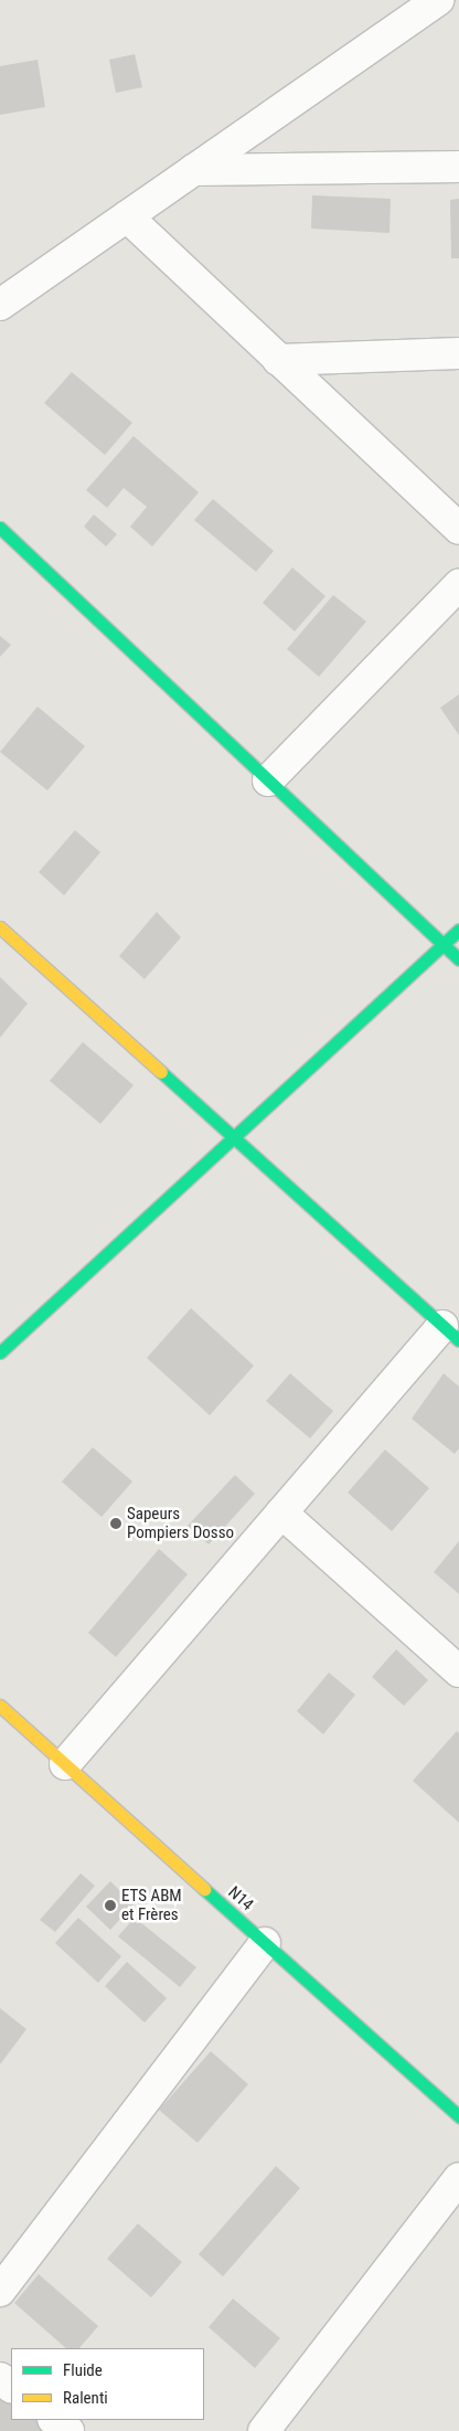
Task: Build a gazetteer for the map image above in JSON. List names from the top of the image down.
{
  "streets": {
    "street": ["N14"]
  },
  "places": ["Sapeurs Pompiers Dosso", "ETS ABM et Frères"],
  "legend": ["Fluide", "Ralenti"]
}
